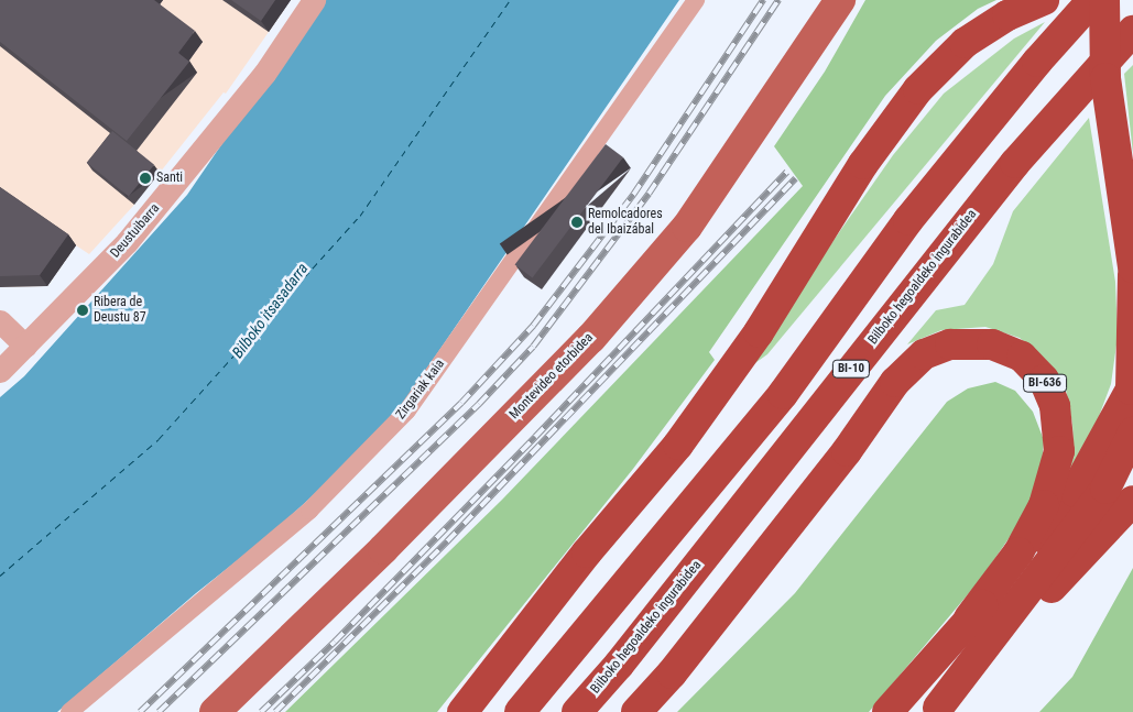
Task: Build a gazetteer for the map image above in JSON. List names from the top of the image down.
{
  "streets": {
    "highway": ["Bilboko hegoaldeko ingurabidea", "BI-10", "BI-636"],
    "main road": ["Montevideo etorbidea"],
    "street": ["Deustuibarra", "Zirgariak kaia"]
  },
  "water": ["Bilboko itsasadarra"],
  "places": ["Santi", "Remolcadores del Ibaizábal", "Ribera de Deustu 87"]
}
